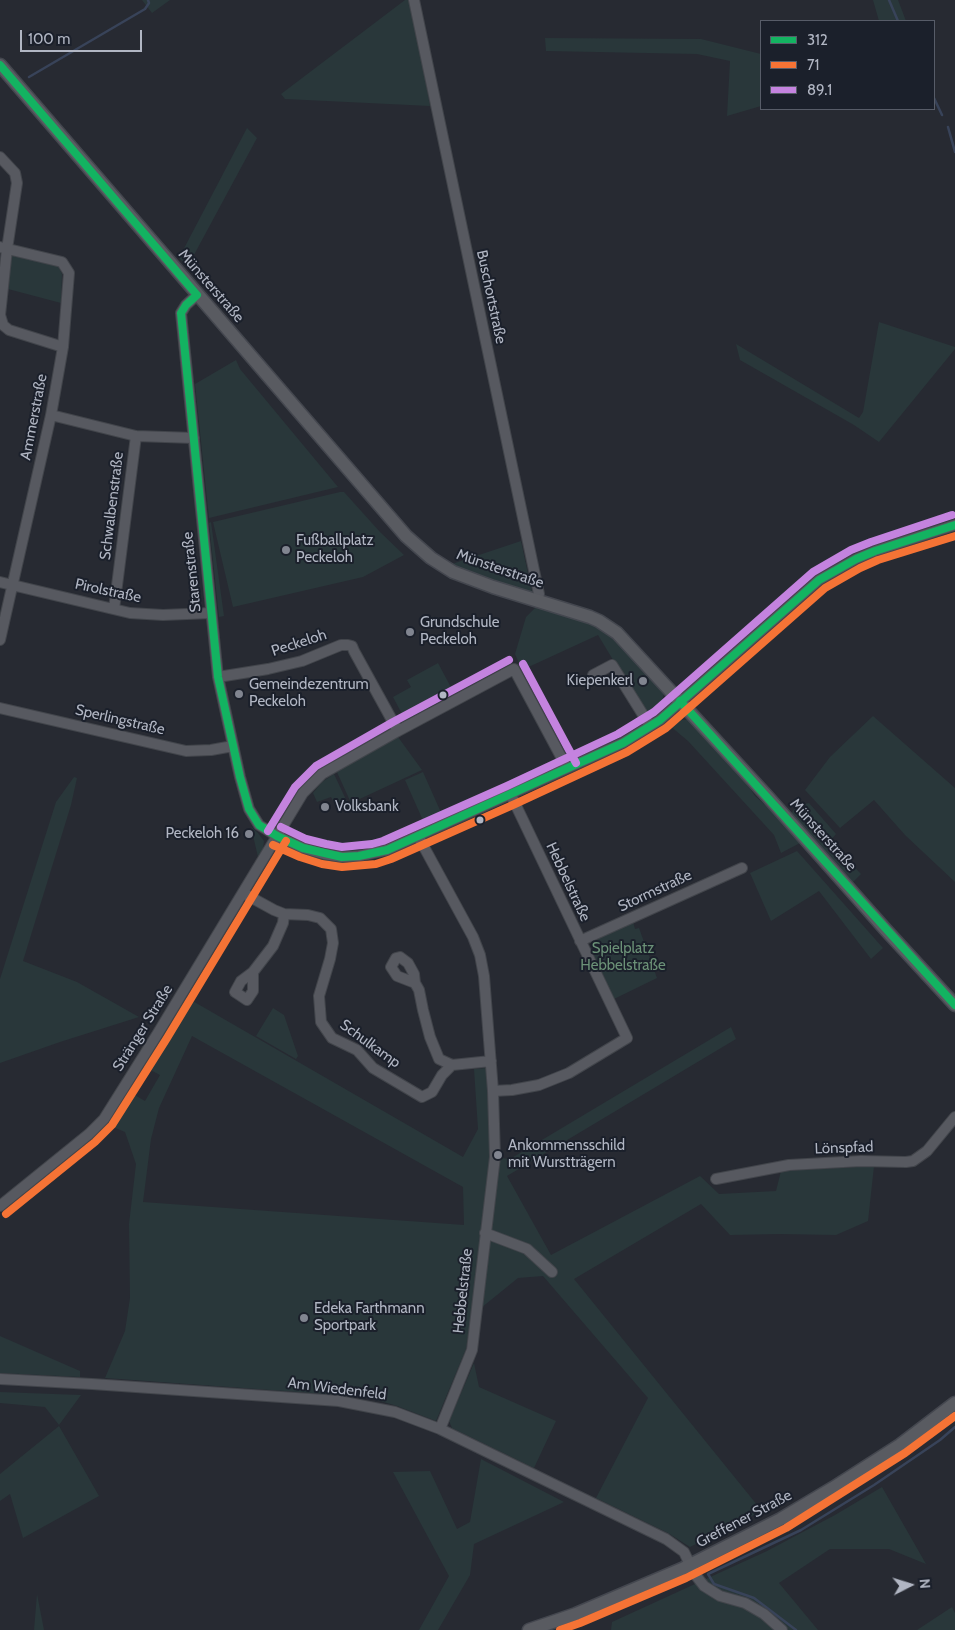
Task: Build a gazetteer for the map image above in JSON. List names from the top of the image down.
{
  "streets": {
    "main road": ["Münsterstraße", "Greffener Straße"],
    "street": [
      "Buschortstraße",
      "Ammerstraße",
      "Schwalbenstraße",
      "Starenstraße",
      "Pirolstraße",
      "Peckeloh",
      "Sperlingstraße",
      "Hebbelstraße",
      "Stormstraße",
      "Stränger Straße",
      "Schulkamp",
      "Lönspfad",
      "Am Wiedenfeld"
    ]
  },
  "crossings": [
    ["Münsterstraße", "Buschortstraße"],
    ["Münsterstraße", "Starenstraße"],
    ["Ammerstraße", "Schwalbenstraße"],
    ["Ammerstraße", "Pirolstraße"],
    ["Schwalbenstraße", "Starenstraße"],
    ["Schwalbenstraße", "Pirolstraße"],
    ["Starenstraße", "Pirolstraße"],
    ["Starenstraße", "Peckeloh"],
    ["Starenstraße", "Sperlingstraße"],
    ["Starenstraße", "Hebbelstraße"],
    ["Starenstraße", "Stränger Straße"],
    ["Hebbelstraße", "Stormstraße"],
    ["Hebbelstraße", "Am Wiedenfeld"],
    ["Stränger Straße", "Schulkamp"],
    ["Am Wiedenfeld", "Greffener Straße"]
  ],
  "parks": ["Spielplatz Hebbelstraße"],
  "places": [
    "Fußballplatz Peckeloh",
    "Grundschule Peckeloh",
    "Kiepenkerl",
    "Gemeindezentrum Peckeloh",
    "Volksbank",
    "Peckeloh 16",
    "Ankommensschild mit Wurstträgern",
    "Edeka Farthmann Sportpark"
  ],
  "lines": ["transit line 312", "transit line 89.1", "transit line 71"],
  "legend": ["312", "71", "89.1"],
  "scale_bar": "100 m",
  "north": "right"
}
